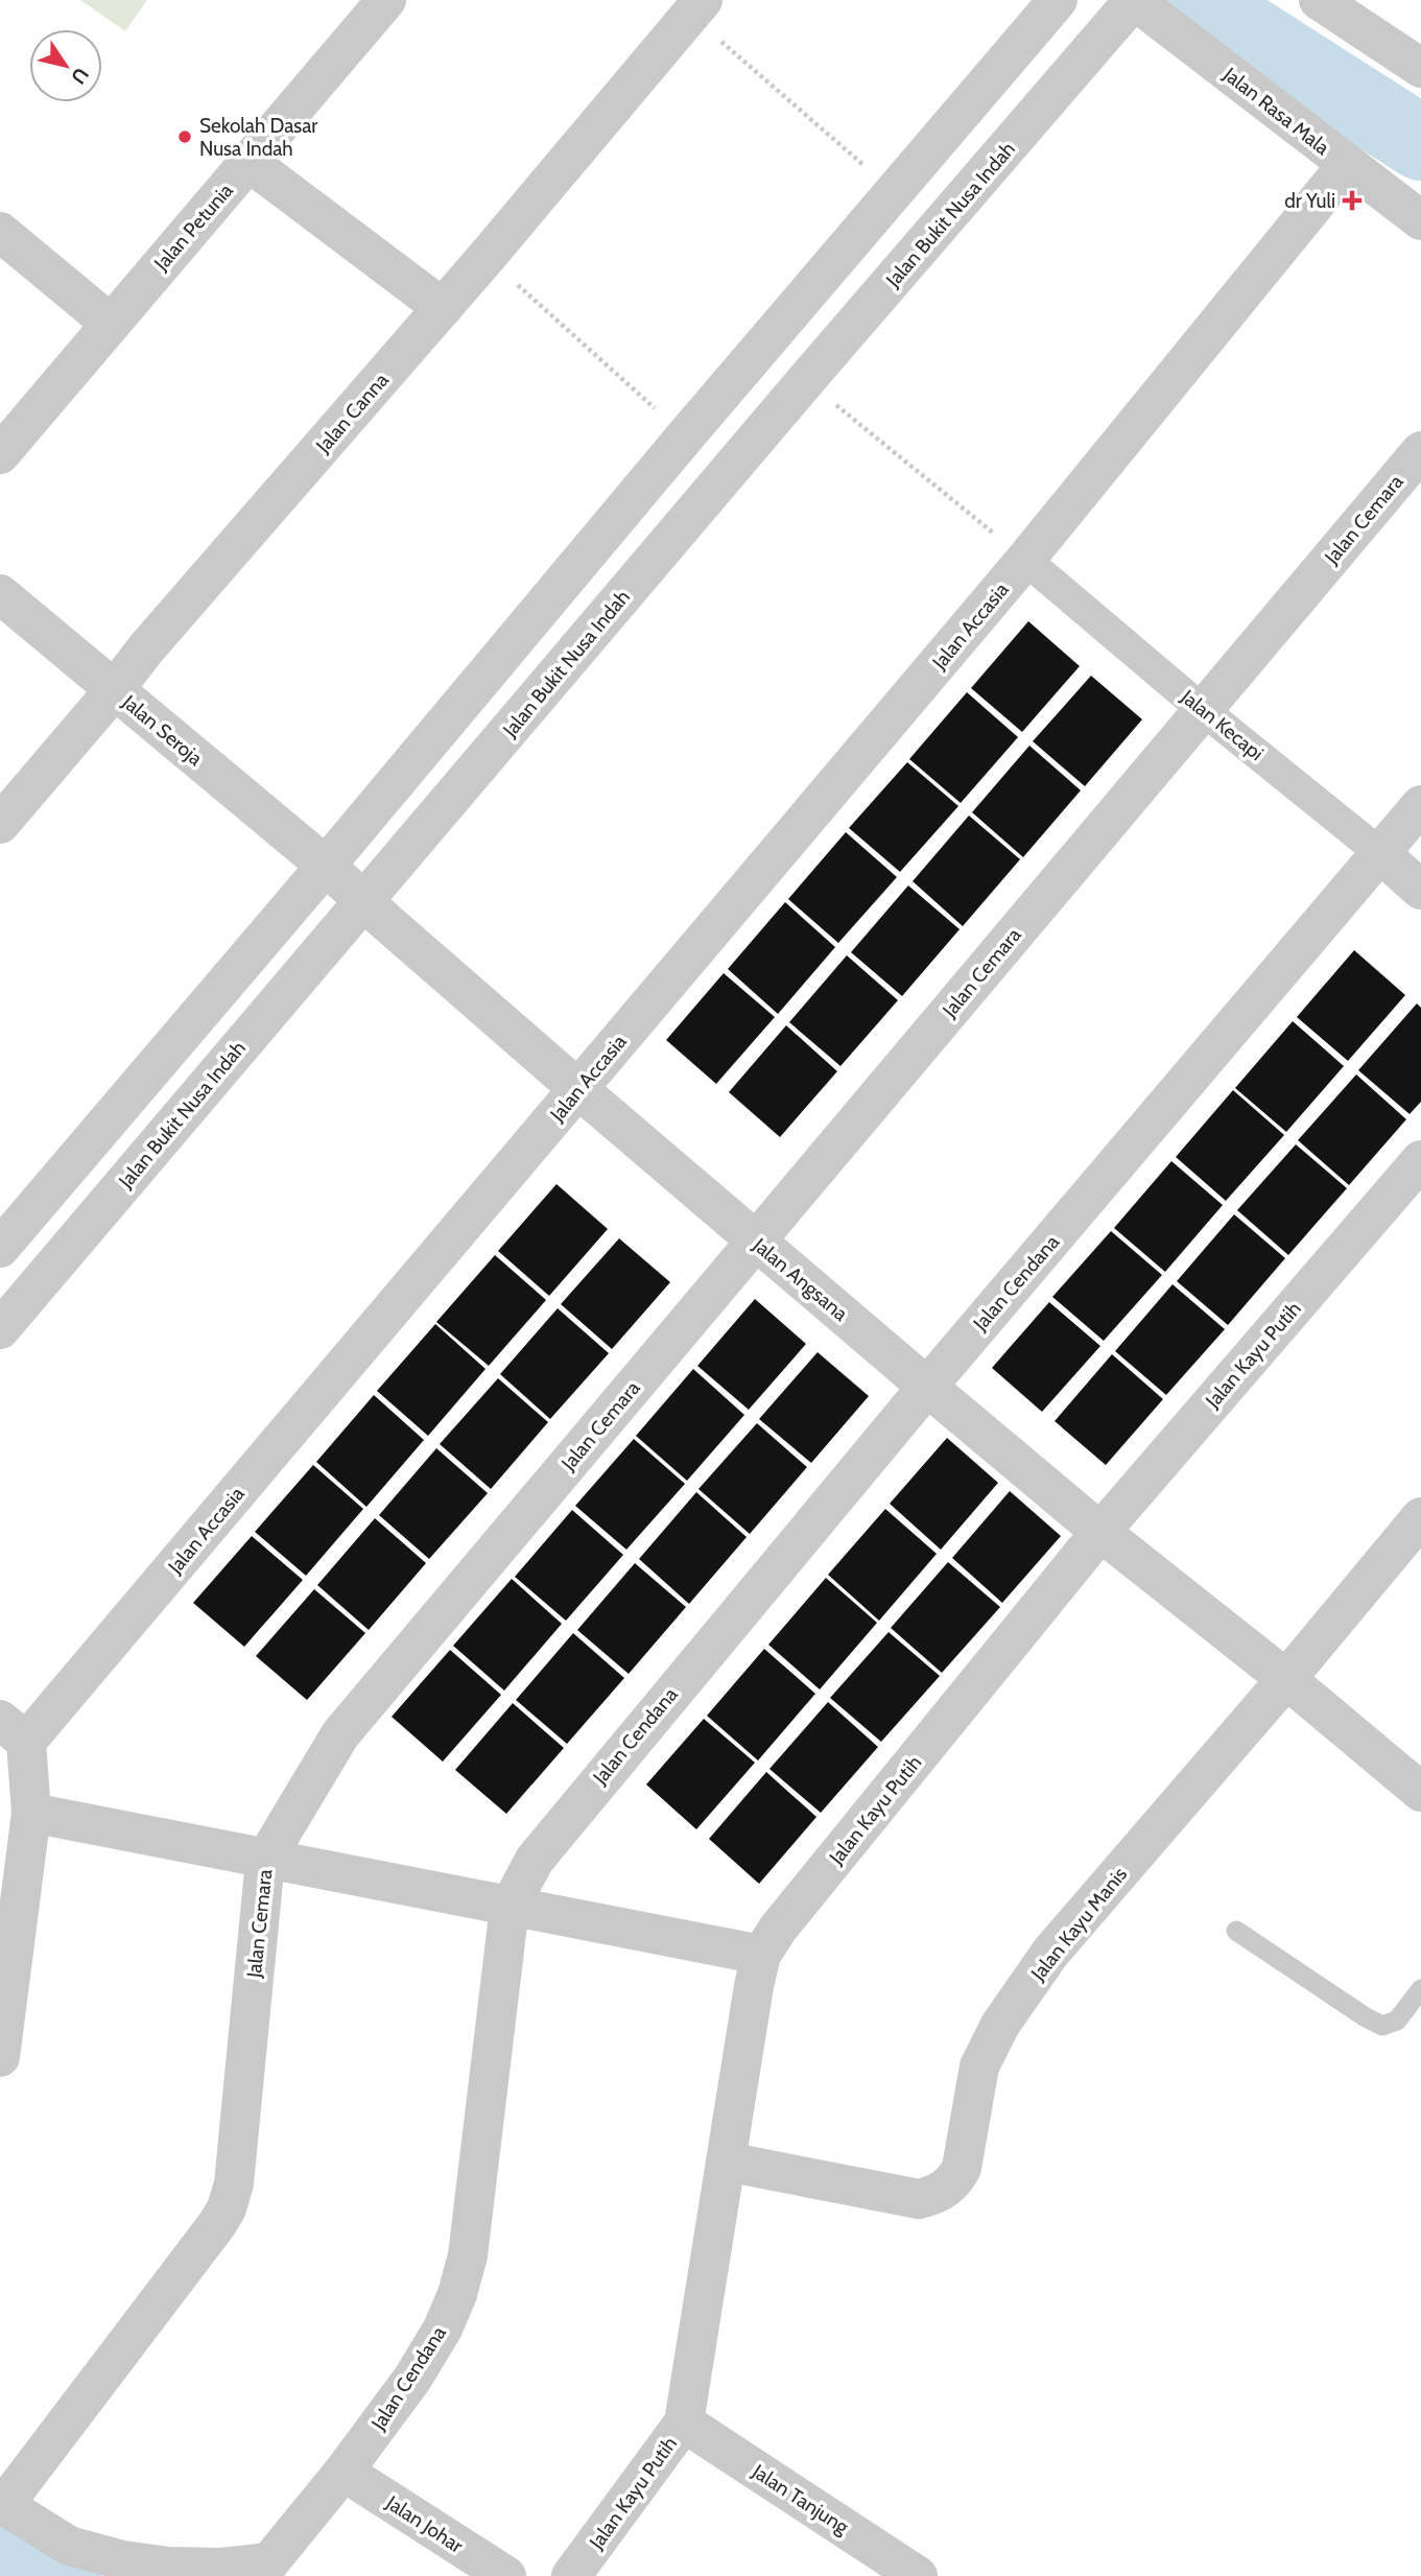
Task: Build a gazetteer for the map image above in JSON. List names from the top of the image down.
{
  "streets": {
    "street": [
      "Jalan Rasa Mala",
      "Jalan Bukit Nusa Indah",
      "Jalan Petunia",
      "Jalan Canna",
      "Jalan Cemara",
      "Jalan Accasia",
      "Jalan Kecapi",
      "Jalan Seroja",
      "Jalan Angsana",
      "Jalan Cendana",
      "Jalan Kayu Putih",
      "Jalan Kayu Manis",
      "Jalan Tanjung",
      "Jalan Johar"
    ]
  },
  "crossings": [
    ["Jalan Rasa Mala", "Jalan Bukit Nusa Indah"],
    ["Jalan Rasa Mala", "Jalan Accasia"],
    ["Jalan Bukit Nusa Indah", "Jalan Angsana"],
    ["Jalan Canna", "Jalan Seroja"],
    ["Jalan Cemara", "Jalan Kecapi"],
    ["Jalan Cemara", "Jalan Angsana"],
    ["Jalan Cemara", "Jalan Cendana"],
    ["Jalan Accasia", "Jalan Kecapi"],
    ["Jalan Accasia", "Jalan Angsana"],
    ["Jalan Kecapi", "Jalan Cendana"],
    ["Jalan Seroja", "Jalan Angsana"],
    ["Jalan Angsana", "Jalan Cendana"],
    ["Jalan Angsana", "Jalan Kayu Putih"],
    ["Jalan Angsana", "Jalan Kayu Manis"],
    ["Jalan Cendana", "Jalan Johar"],
    ["Jalan Kayu Putih", "Jalan Kayu Manis"],
    ["Jalan Kayu Putih", "Jalan Tanjung"]
  ],
  "places": {
    "other": ["Sekolah Dasar Nusa Indah"],
    "health": ["dr Yuli"]
  },
  "north": "bottom right"
}
